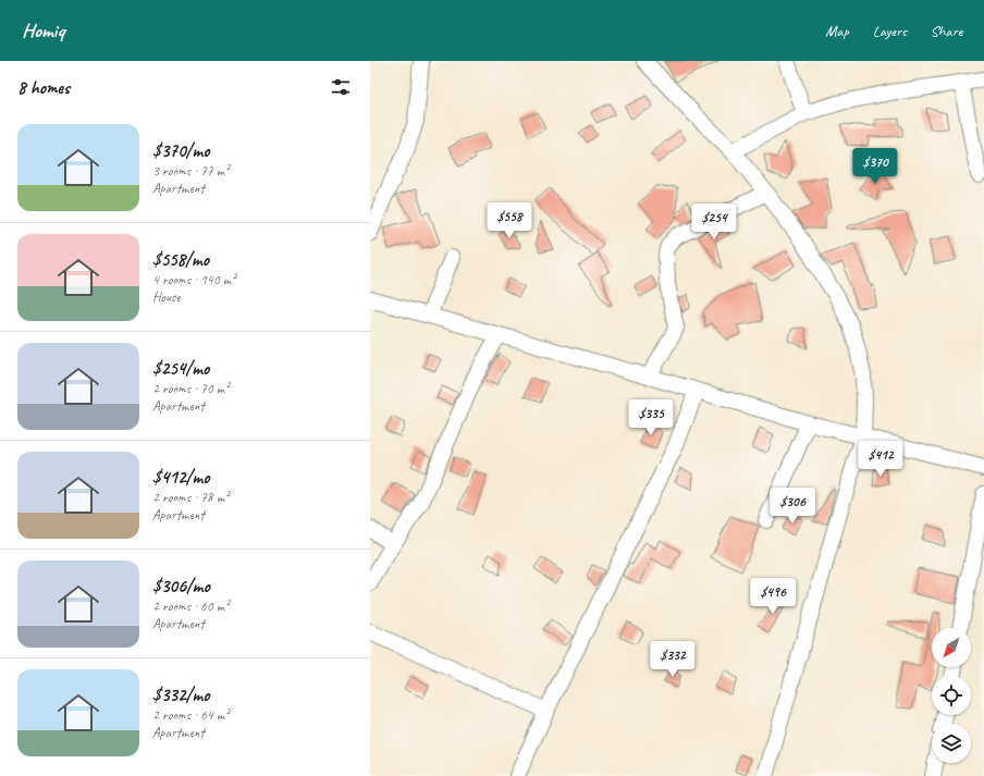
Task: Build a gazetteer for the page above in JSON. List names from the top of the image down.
{
  "north": "bottom left",
  "page": {
    "header": "Homiq",
    "nav": ["Map", "Layers", "Share"],
    "heading": "8 homes",
    "list": [
      {
        "name": "$370/mo",
        "note": "3 rooms · 77 m² · Apartment"
      },
      {
        "name": "$558/mo",
        "note": "4 rooms · 140 m² · House"
      },
      {
        "name": "$254/mo",
        "note": "2 rooms · 70 m² · Apartment"
      },
      {
        "name": "$412/mo",
        "note": "2 rooms · 78 m² · Apartment"
      },
      {
        "name": "$306/mo",
        "note": "2 rooms · 60 m² · Apartment"
      },
      {
        "name": "$332/mo",
        "note": "2 rooms · 64 m² · Apartment"
      }
    ],
    "price": [
      "$370",
      "$558",
      "$254",
      "$335",
      "$412",
      "$306",
      "$496",
      "$332"
    ]
  }
}
